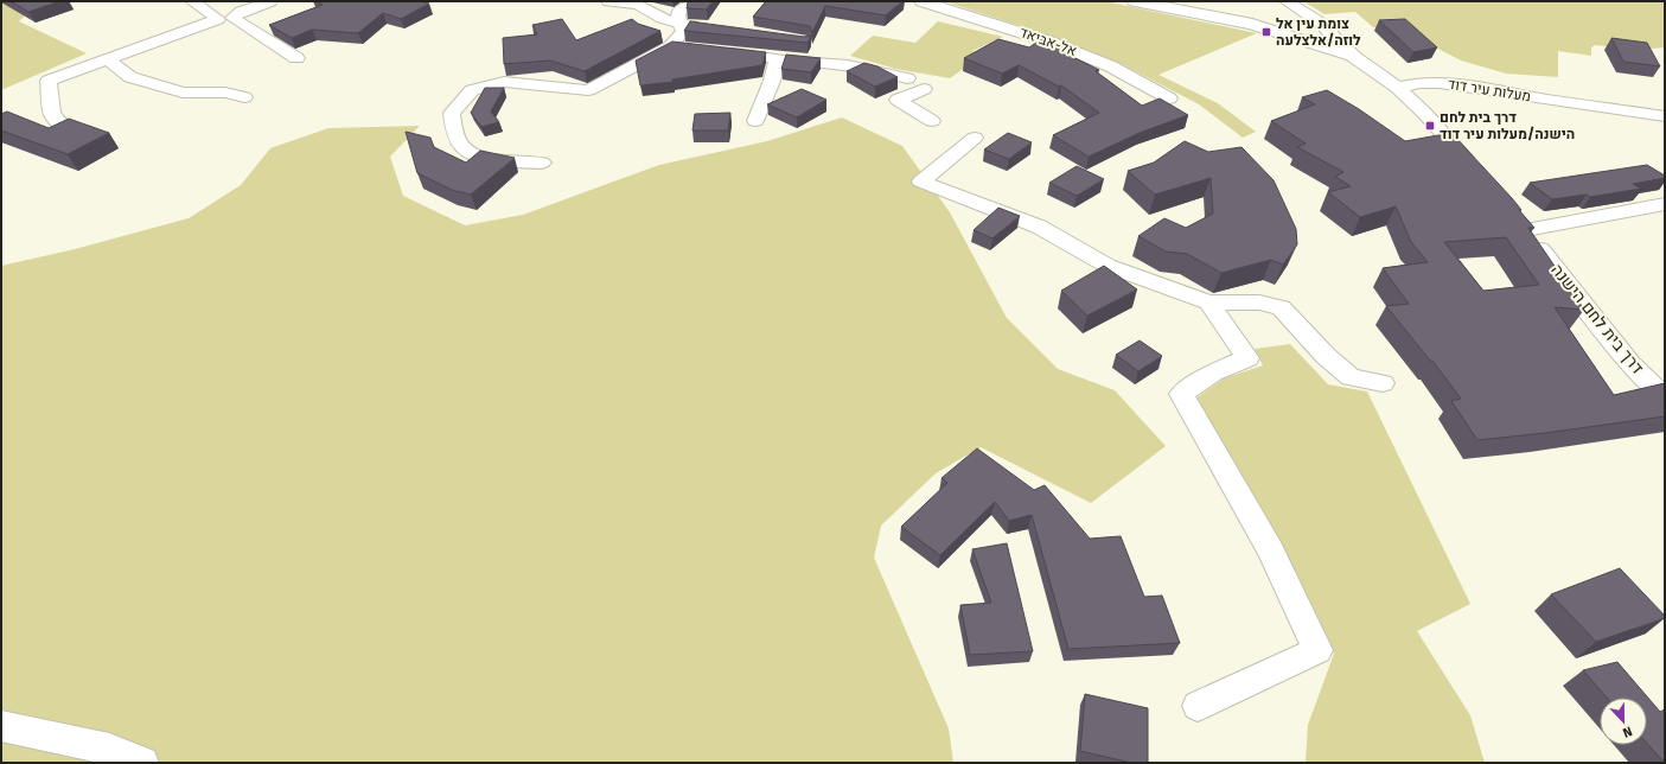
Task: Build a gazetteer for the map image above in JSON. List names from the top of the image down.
{
  "streets": {
    "street": ["אל-אביאד", "מעלות עיר דוד", "דרך בית לחם הישנה"]
  },
  "places": {
    "transit": ["צומת עין אל לוזה/אלצלעה", "דרך בית לחם הישנה/מעלות עיר דוד"]
  },
  "north": "bottom"
}
